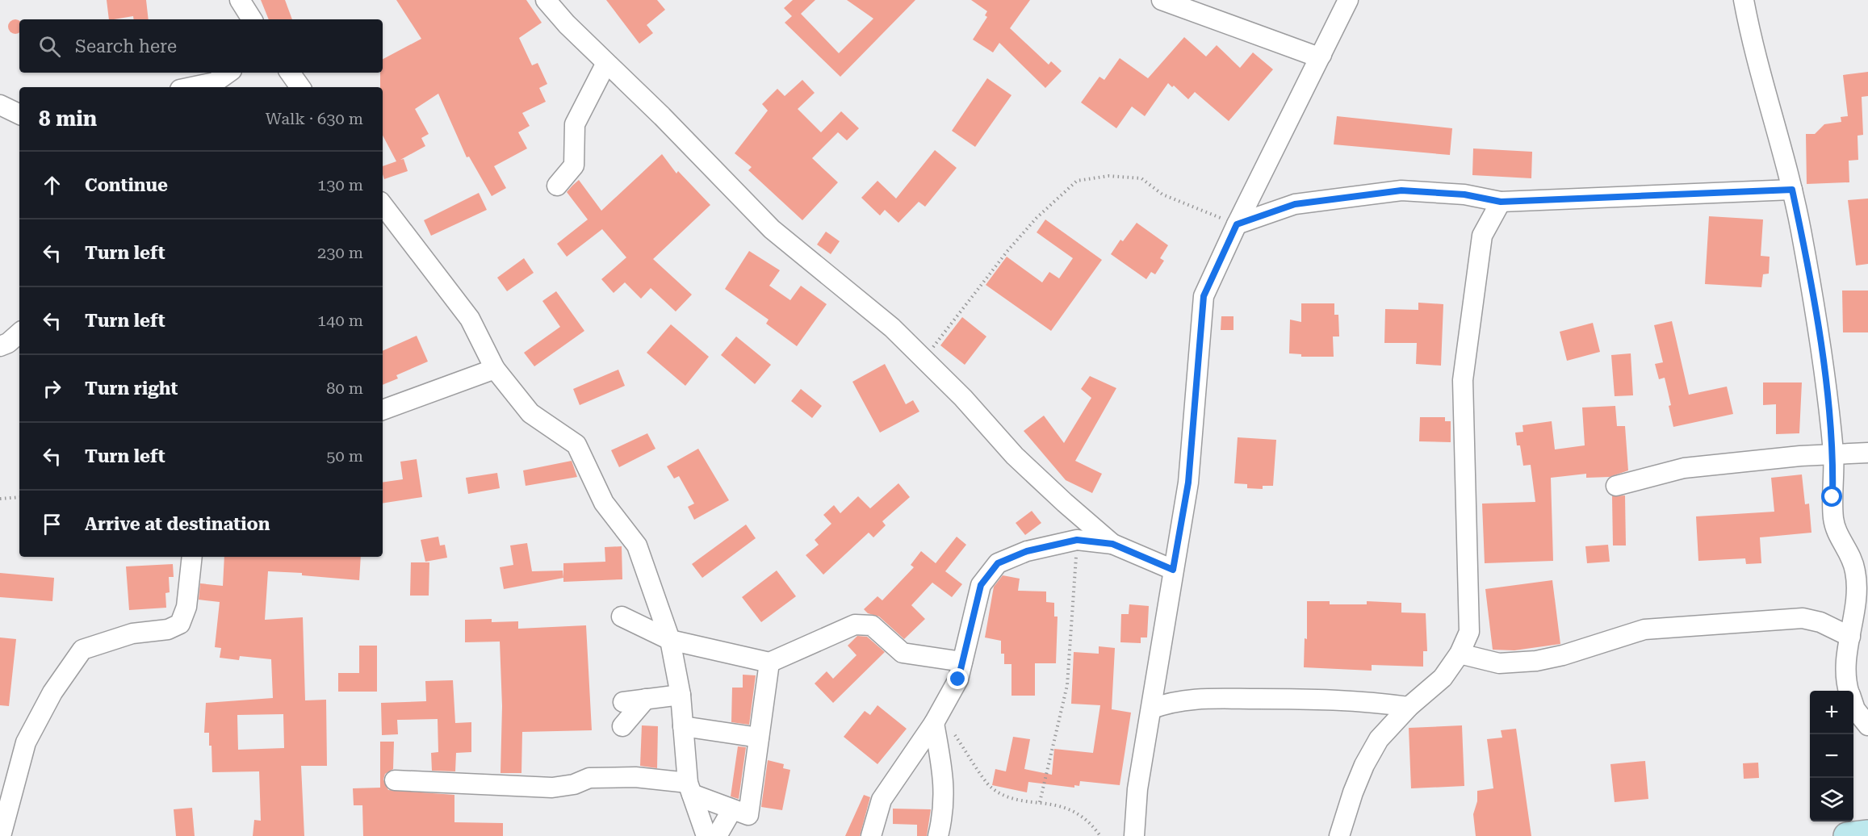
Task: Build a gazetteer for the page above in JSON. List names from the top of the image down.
{
  "page": {
    "search": "Search here",
    "heading": ["8 min", "Walk · 630 m"],
    "list": [
      ["Continue", "130 m"],
      ["Turn left", "230 m"],
      ["Turn left", "140 m"],
      ["Turn right", "80 m"],
      ["Turn left", "50 m"],
      "Arrive at destination"
    ],
    "map_buttons": ["+", "−"]
  }
}
